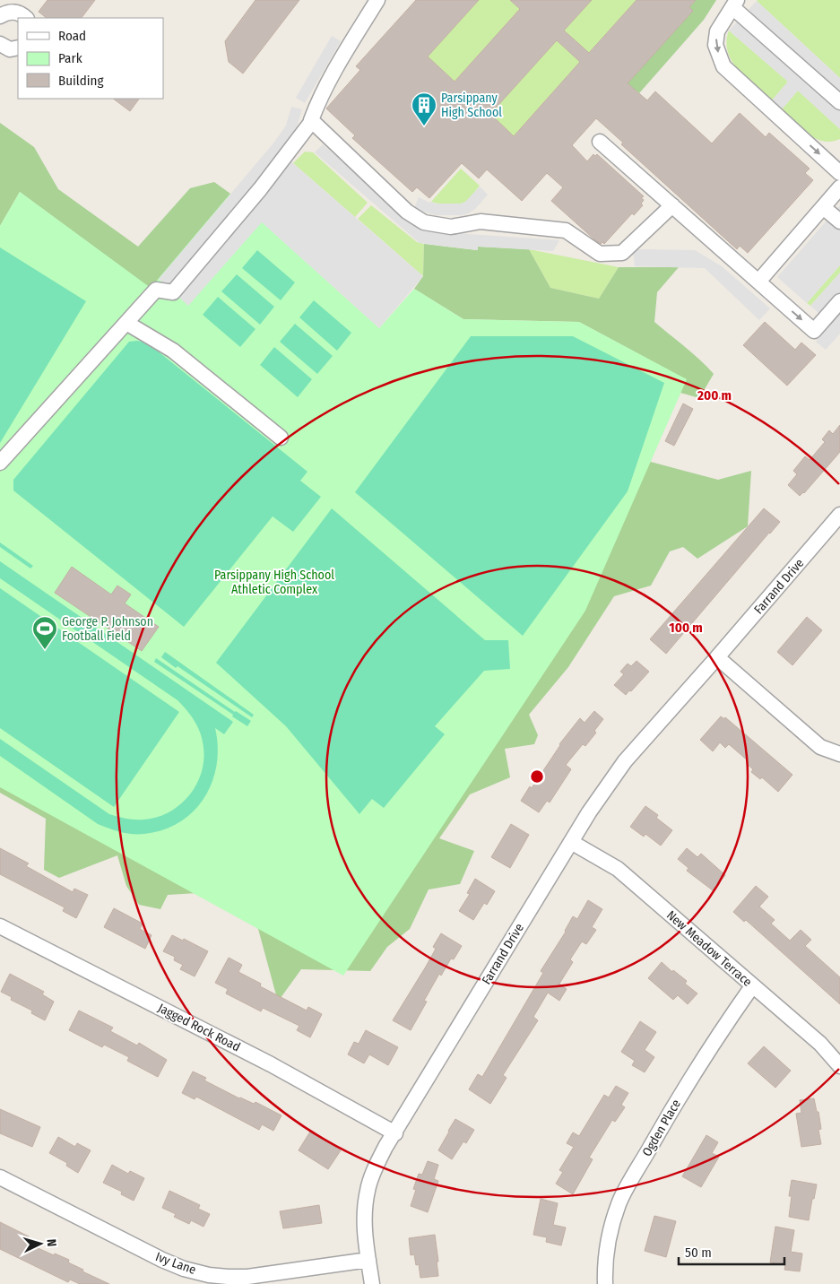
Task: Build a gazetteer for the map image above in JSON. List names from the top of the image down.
{
  "streets": {
    "street": [
      "Farrand Drive",
      "New Meadow Terrace",
      "Jagged Rock Road",
      "Ogden Place",
      "Ivy Lane"
    ]
  },
  "crossings": [
    ["Farrand Drive", "New Meadow Terrace"],
    ["Farrand Drive", "Jagged Rock Road"],
    ["Farrand Drive", "Ivy Lane"],
    ["New Meadow Terrace", "Ogden Place"]
  ],
  "parks": ["Parsippany High School Athletic Complex"],
  "places": {
    "building": ["Parsippany High School"],
    "sports": ["George P. Johnson Football Field"]
  },
  "legend": ["Road", "Park", "Building"],
  "scale_bar": "50 m",
  "north": "right",
  "rings": ["200 m", "100 m"]
}
